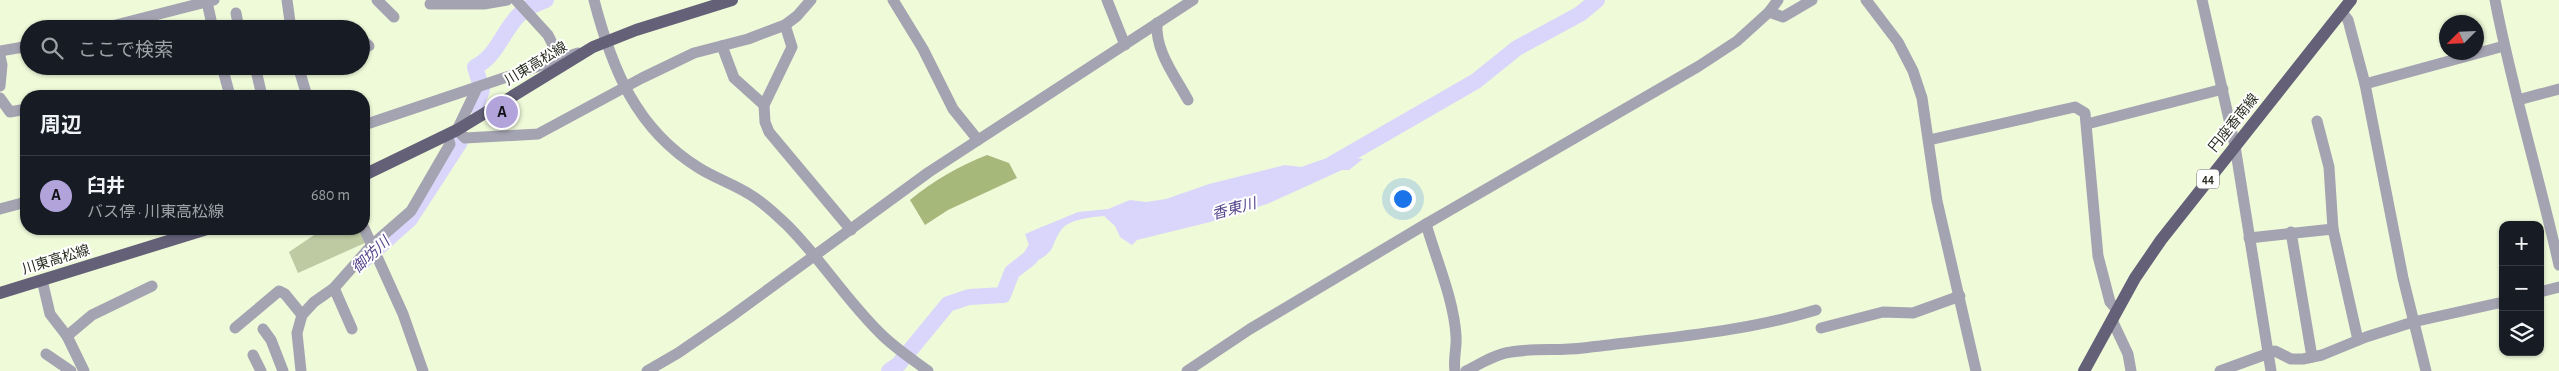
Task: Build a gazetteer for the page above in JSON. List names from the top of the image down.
{
  "streets": {
    "main road": ["川東高松線", "円座香南線", "44"]
  },
  "water": ["香東川", "御坊川"],
  "north": "bottom left",
  "page": {
    "search": "ここで検索",
    "heading": "周辺",
    "pins": "A",
    "list": [
      {
        "mark": "A",
        "name": "臼井",
        "note": "バス停 · 川東高松線",
        "value": "680 m"
      }
    ],
    "map_buttons": ["+", "−"]
  }
}
